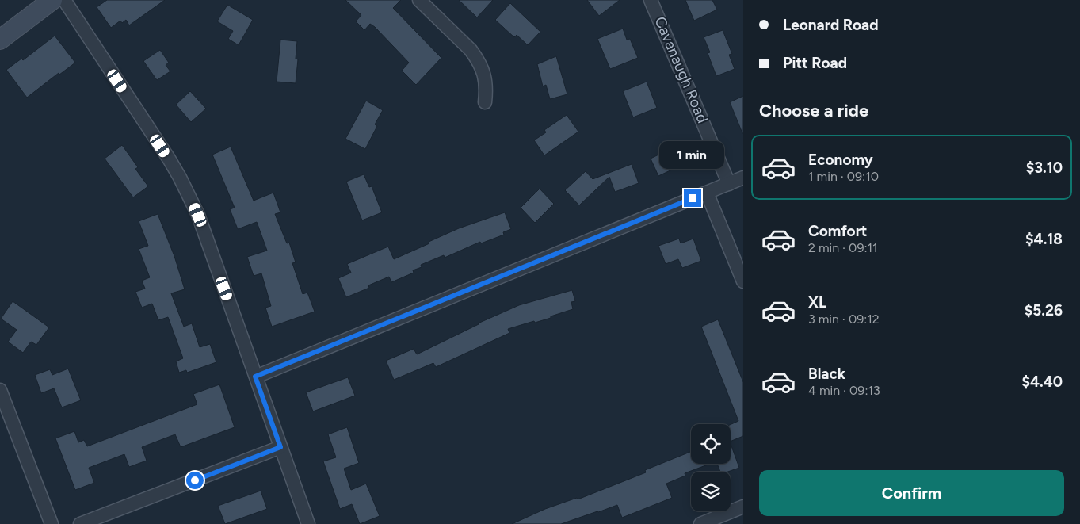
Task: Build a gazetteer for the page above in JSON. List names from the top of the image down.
{
  "streets": {
    "street": ["Cavanaugh Road"]
  },
  "page": {
    "banner": ["Leonard Road", "Pitt Road"],
    "heading": "Choose a ride",
    "list": [
      {
        "name": "Economy",
        "note": "1 min · 09:10",
        "value": "$3.10"
      },
      {
        "name": "Comfort",
        "note": "2 min · 09:11",
        "value": "$4.18"
      },
      {
        "name": "XL",
        "note": "3 min · 09:12",
        "value": "$5.26"
      },
      {
        "name": "Black",
        "note": "4 min · 09:13",
        "value": "$4.40"
      }
    ],
    "bubble": "1 min",
    "buttons": "Confirm"
  }
}
